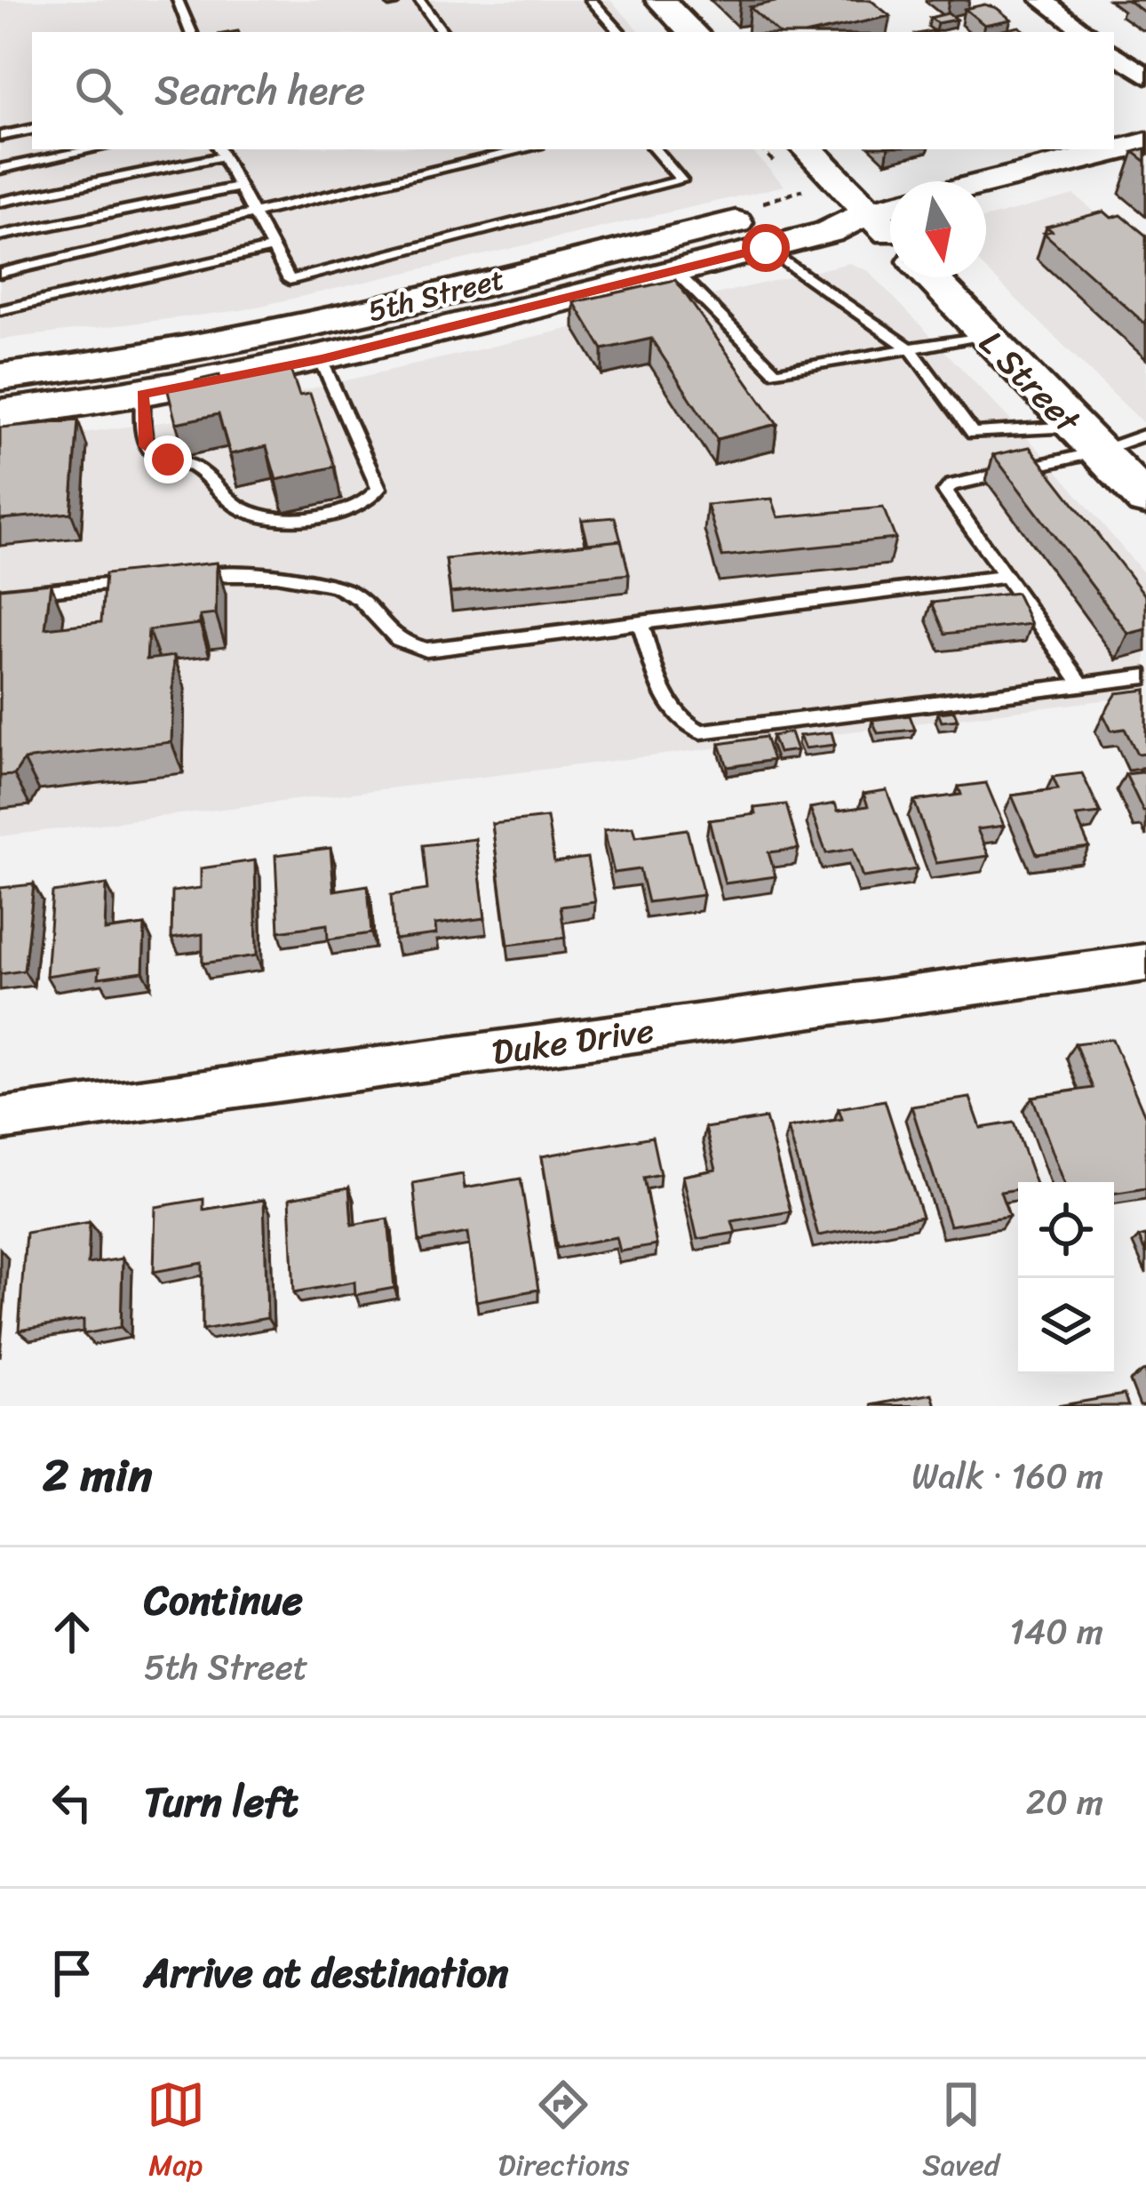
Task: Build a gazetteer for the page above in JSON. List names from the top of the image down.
{
  "streets": {
    "main road": ["5th Street", "L Street"],
    "street": ["Duke Drive"]
  },
  "north": "bottom",
  "page": {
    "search": "Search here",
    "heading": ["2 min", "Walk · 160 m"],
    "list": [
      ["Continue", "5th Street", "140 m"],
      ["Turn left", "20 m"],
      "Arrive at destination"
    ],
    "nav": ["Map", "Directions", "Saved"]
  }
}
